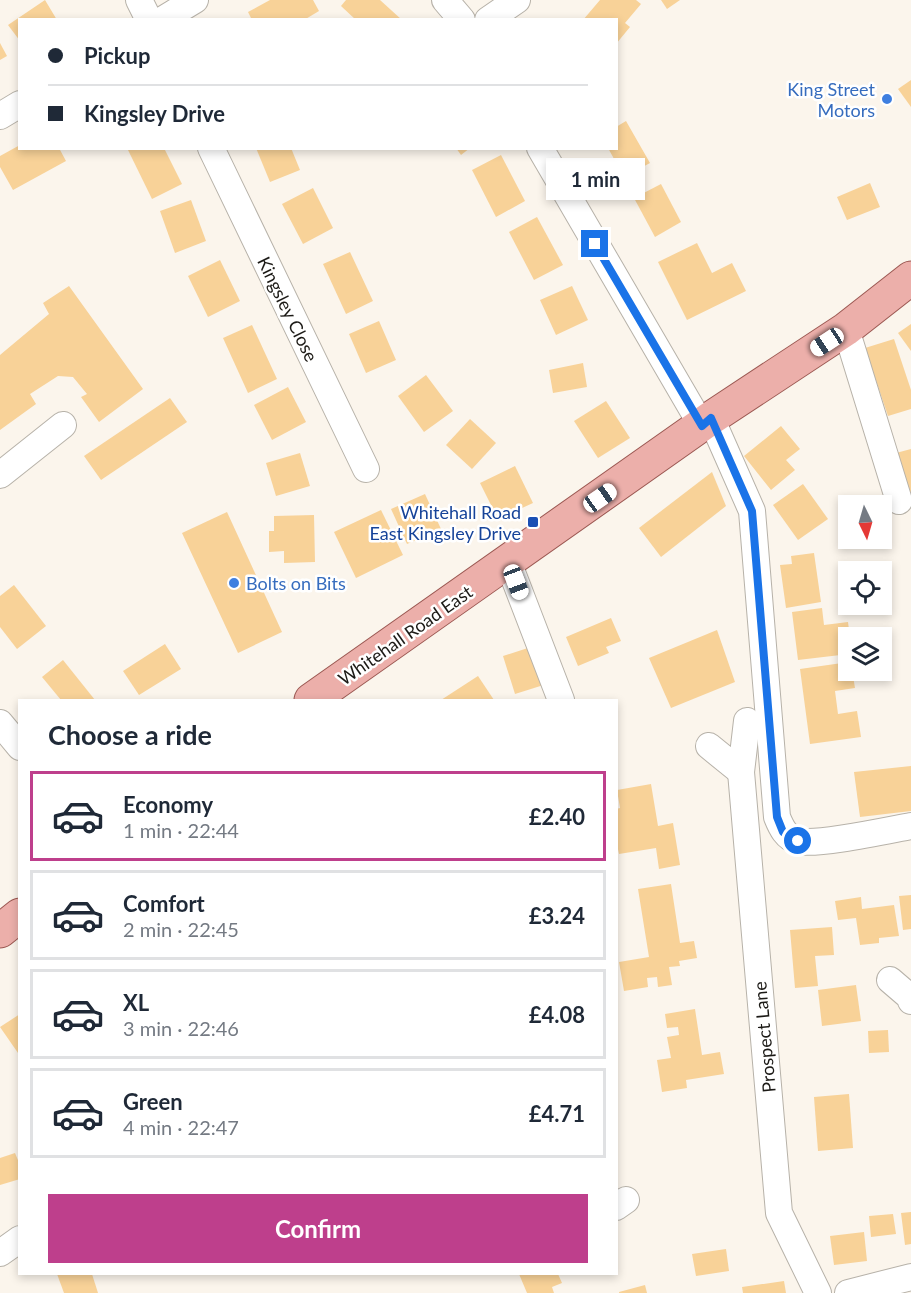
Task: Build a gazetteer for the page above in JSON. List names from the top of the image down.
{
  "streets": {
    "main road": ["Whitehall Road East"],
    "street": ["Kingsley Close", "Prospect Lane"]
  },
  "places": {
    "other": ["King Street Motors", "Bolts on Bits"],
    "transit": ["Whitehall Road East Kingsley Drive"]
  },
  "north": "bottom",
  "page": {
    "banner": ["Pickup", "Kingsley Drive"],
    "bubble": "1 min",
    "heading": "Choose a ride",
    "list": [
      {
        "name": "Economy",
        "note": "1 min · 22:44",
        "value": "£2.40"
      },
      {
        "name": "Comfort",
        "note": "2 min · 22:45",
        "value": "£3.24"
      },
      {
        "name": "XL",
        "note": "3 min · 22:46",
        "value": "£4.08"
      },
      {
        "name": "Green",
        "note": "4 min · 22:47",
        "value": "£4.71"
      }
    ],
    "buttons": "Confirm"
  }
}
